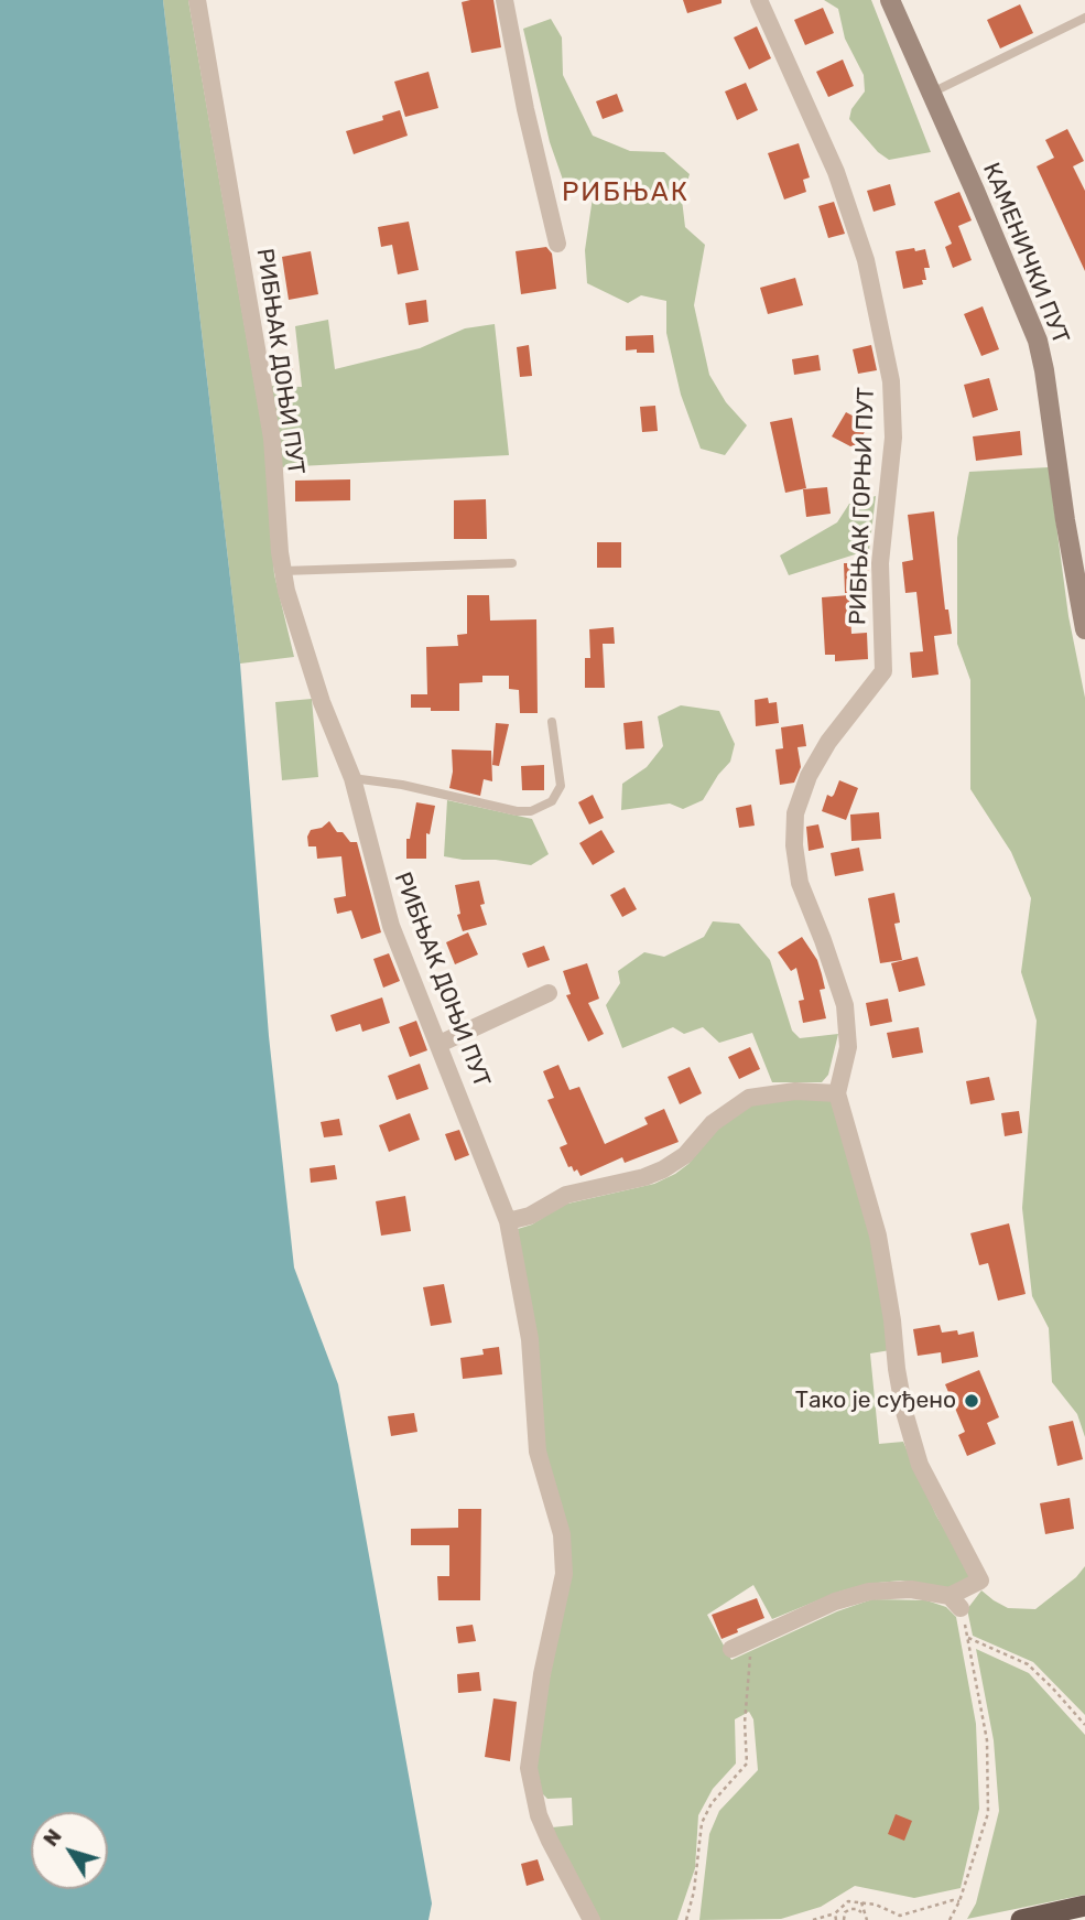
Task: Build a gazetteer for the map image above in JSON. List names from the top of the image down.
{
  "streets": {
    "main road": ["КАМЕНИЧКИ ПУТ"],
    "street": ["РИБЊАК ДОЊИ ПУТ", "РИБЊАК ГОРЊИ ПУТ"]
  },
  "districts": ["РИБЊАК"],
  "places": ["Тако је суђено"],
  "north": "top left"
}
